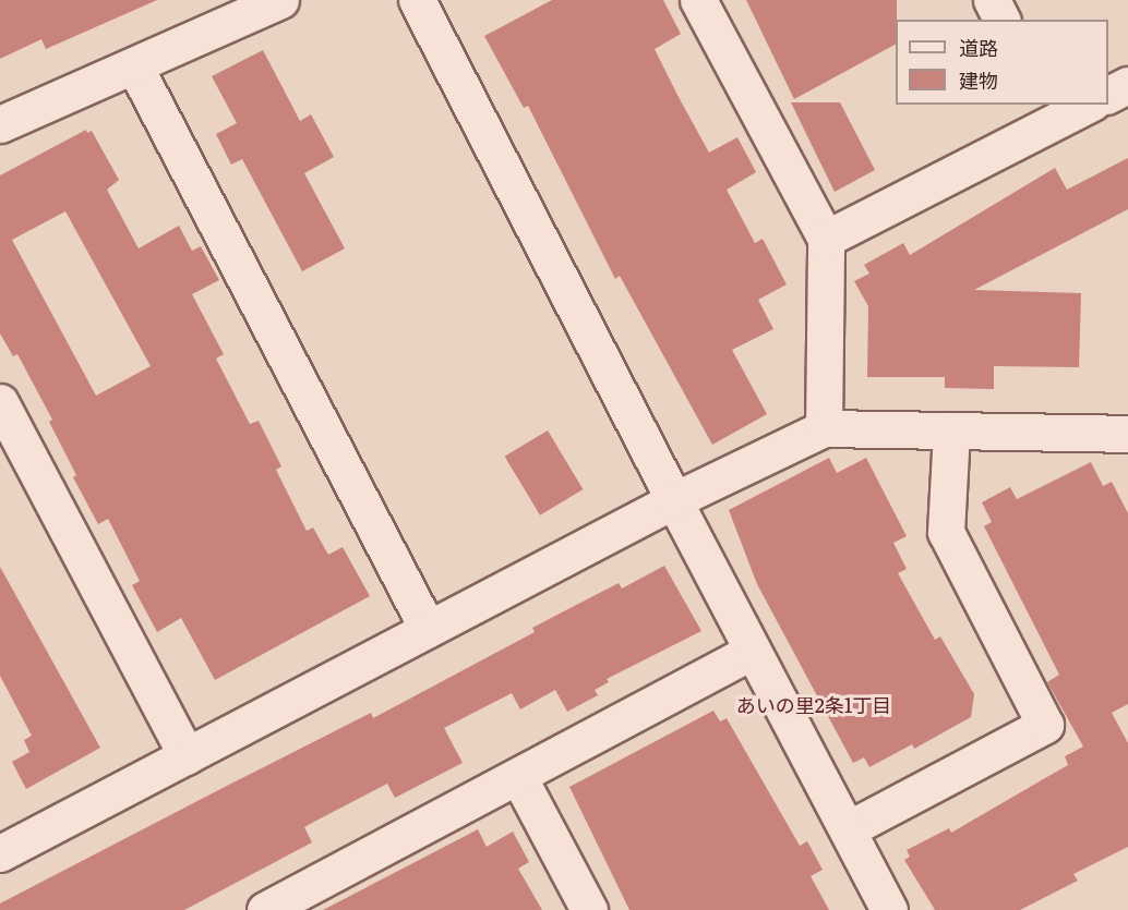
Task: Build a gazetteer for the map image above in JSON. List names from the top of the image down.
{
  "districts": ["あいの里2条1丁目"],
  "legend": ["道路", "建物"]
}
